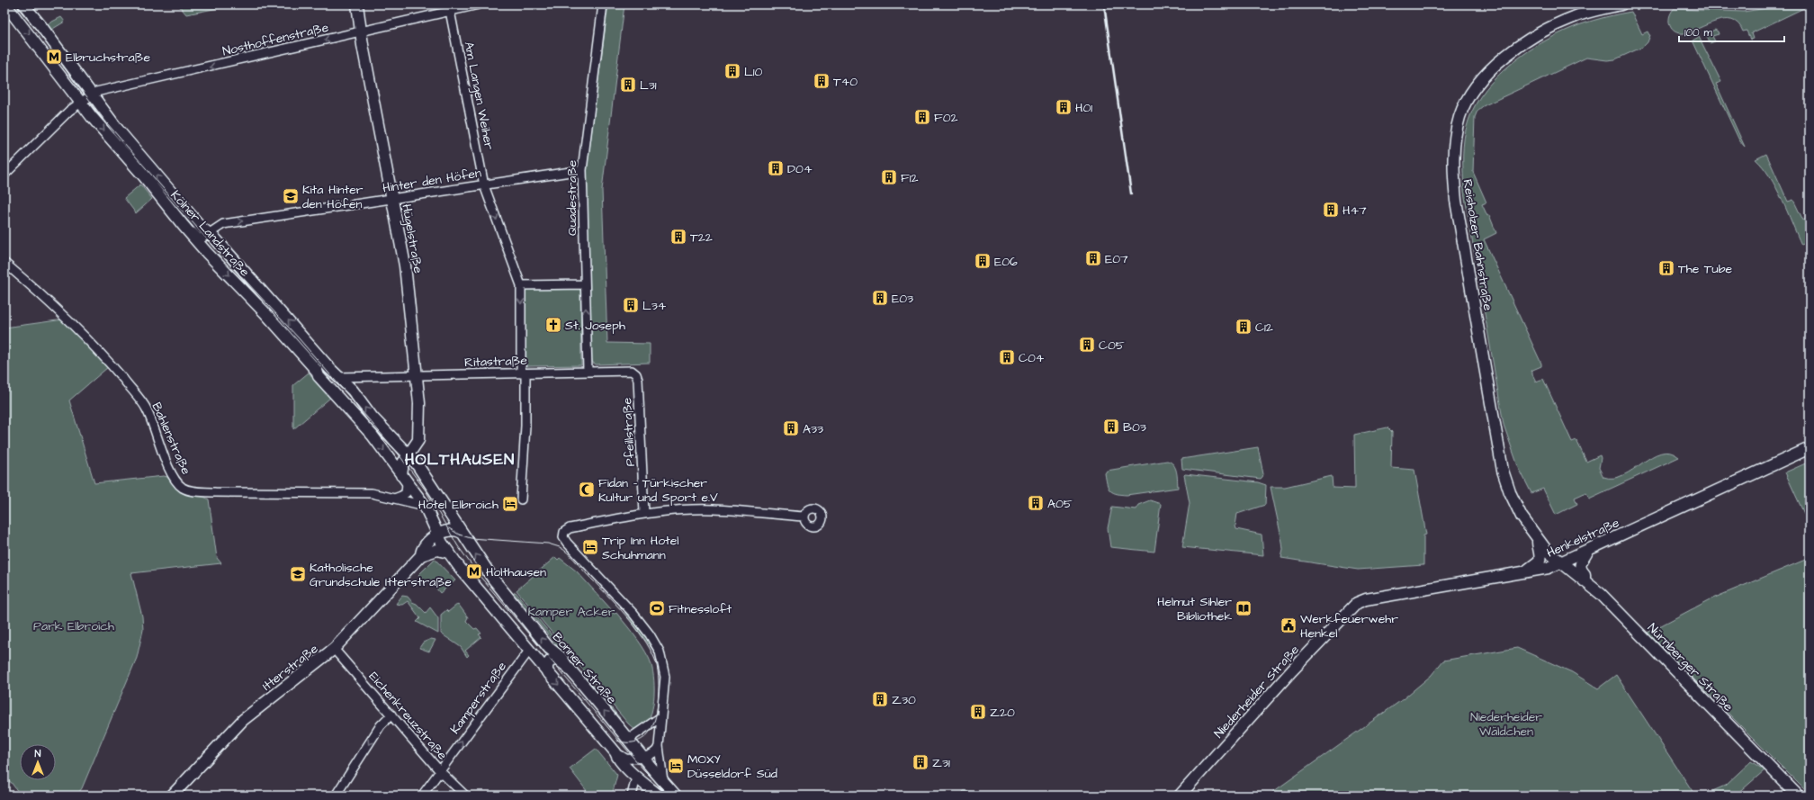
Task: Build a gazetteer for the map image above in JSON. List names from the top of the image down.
{
  "streets": {
    "main road": [
      "Kölner Landstraße",
      "Hügelstraße",
      "Reisholzer Bahnstraße",
      "Henkelstraße",
      "Itterstraße",
      "Nürnberger Straße",
      "Bonner Straße",
      "Niederheider Straße"
    ],
    "street": [
      "Nosthoffenstraße",
      "Am Langen Weiher",
      "Hinter den Höfen",
      "Quadestraße",
      "Ritastraße",
      "Pfeillstraße",
      "Bahlenstraße",
      "Kamperstraße",
      "Eichenkreuzstraße"
    ]
  },
  "crossings": [
    ["Nosthoffenstraße", "Am Langen Weiher"],
    ["Nosthoffenstraße", "Kölner Landstraße"],
    ["Nosthoffenstraße", "Hügelstraße"],
    ["Am Langen Weiher", "Hinter den Höfen"],
    ["Am Langen Weiher", "Ritastraße"],
    ["Hinter den Höfen", "Quadestraße"],
    ["Hinter den Höfen", "Kölner Landstraße"],
    ["Hinter den Höfen", "Hügelstraße"],
    ["Quadestraße", "Ritastraße"],
    ["Kölner Landstraße", "Hügelstraße"],
    ["Kölner Landstraße", "Ritastraße"],
    ["Kölner Landstraße", "Bonner Straße"],
    ["Hügelstraße", "Ritastraße"],
    ["Hügelstraße", "Bonner Straße"],
    ["Reisholzer Bahnstraße", "Henkelstraße"],
    ["Reisholzer Bahnstraße", "Nürnberger Straße"],
    ["Ritastraße", "Pfeillstraße"],
    ["Henkelstraße", "Nürnberger Straße"],
    ["Henkelstraße", "Niederheider Straße"],
    ["Itterstraße", "Bonner Straße"],
    ["Itterstraße", "Eichenkreuzstraße"],
    ["Kamperstraße", "Eichenkreuzstraße"]
  ],
  "one_way": [
    "Nosthoffenstraße",
    "Am Langen Weiher",
    "Hinter den Höfen",
    "Kamperstraße"
  ],
  "districts": ["HOLTHAUSEN"],
  "parks": ["Kamper Acker", "Park Elbroich", "Niederheider Wäldchen"],
  "places": {
    "metro station": ["Elbruchstraße", "Holthausen"],
    "building": [
      "L10",
      "T40",
      "L31",
      "H01",
      "F02",
      "D04",
      "F12",
      "H47",
      "T22",
      "E07",
      "E06",
      "The Tube",
      "E03",
      "L34",
      "C12",
      "C05",
      "C04",
      "B03",
      "A33",
      "A05",
      "Z30",
      "Z20",
      "Z31"
    ],
    "school or university": ["Kita Hinter den Höfen", "Katholische Grundschule Itterstraße"],
    "church": ["St. Joseph"],
    "mosque": ["Fidan - Türkischer Kultur und Sport e.V"],
    "hotel": ["Hotel Elbroich", "Trip Inn Hotel Schuhmann", "MOXY Düsseldorf Süd"],
    "sports": ["Fitnessloft"],
    "library": ["Helmut Sihler Bibliothek"],
    "public building": ["Werkfeuerwehr Henkel"]
  },
  "scale_bar": "100 m",
  "north": "top"
}
